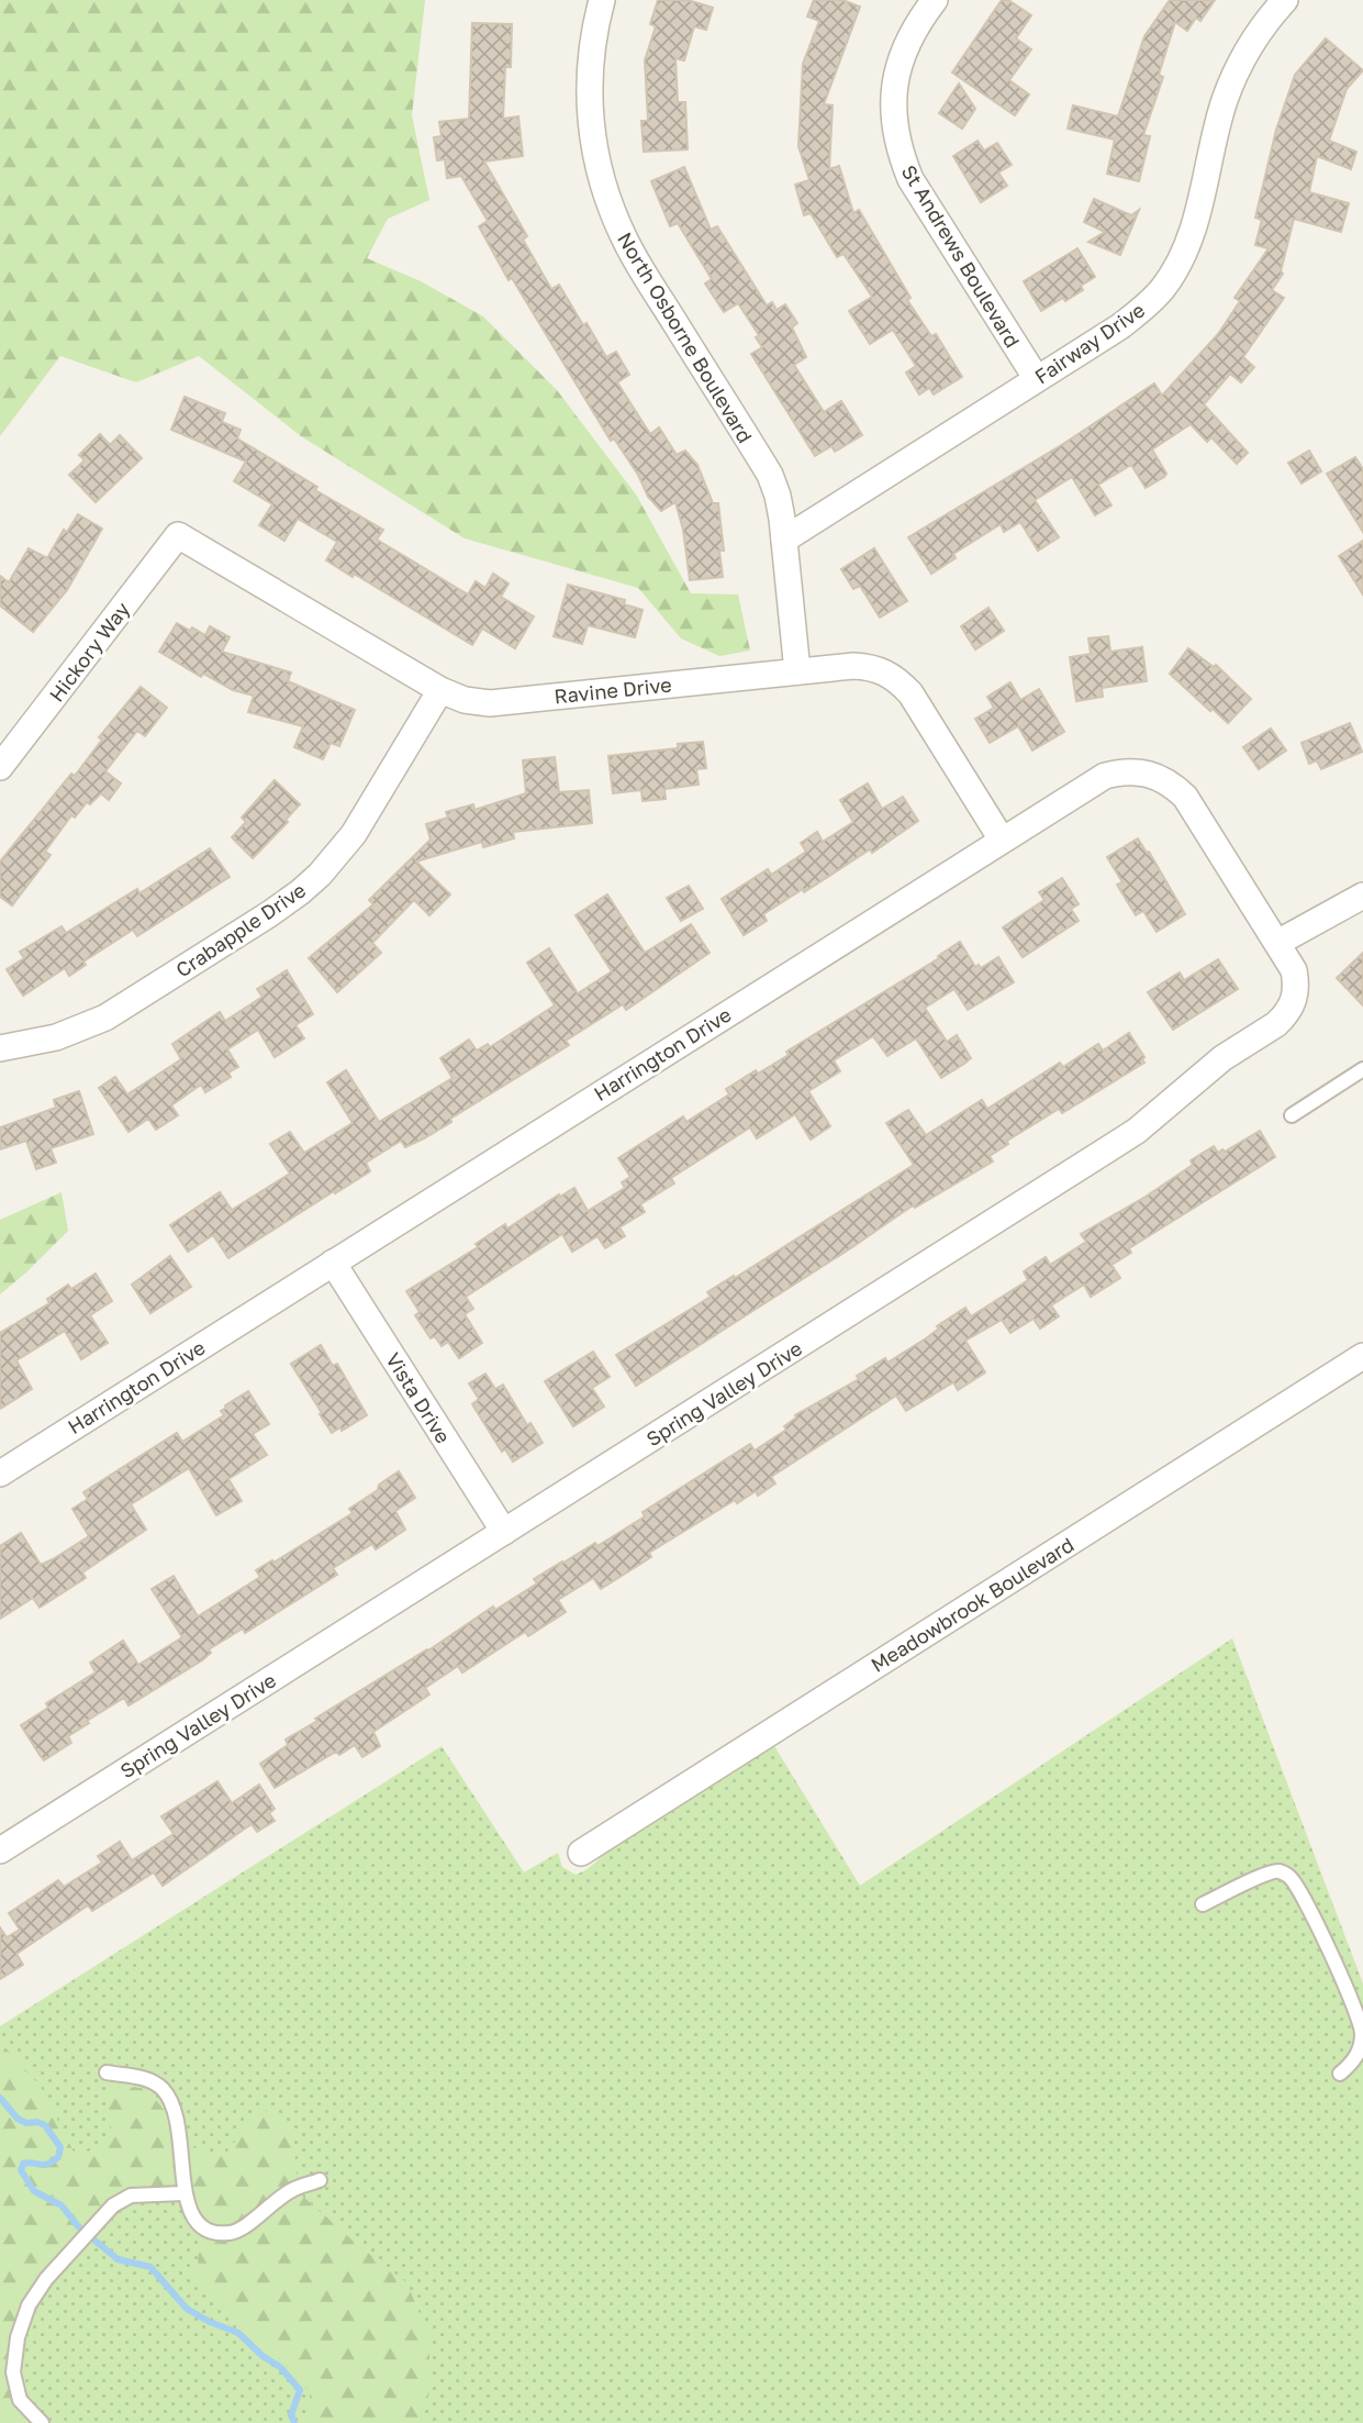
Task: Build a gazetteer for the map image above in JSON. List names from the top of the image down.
{
  "streets": {
    "street": [
      "St Andrews Boulevard",
      "North Osborne Boulevard",
      "Fairway Drive",
      "Hickory Way",
      "Ravine Drive",
      "Crabapple Drive",
      "Harrington Drive",
      "Spring Valley Drive",
      "Vista Drive",
      "Meadowbrook Boulevard"
    ]
  },
  "crossings": [
    ["St Andrews Boulevard", "Fairway Drive"],
    ["North Osborne Boulevard", "Fairway Drive"],
    ["North Osborne Boulevard", "Ravine Drive"],
    ["Hickory Way", "Ravine Drive"],
    ["Ravine Drive", "Crabapple Drive"],
    ["Ravine Drive", "Harrington Drive"],
    ["Harrington Drive", "Spring Valley Drive"],
    ["Harrington Drive", "Vista Drive"],
    ["Spring Valley Drive", "Vista Drive"]
  ]
}
